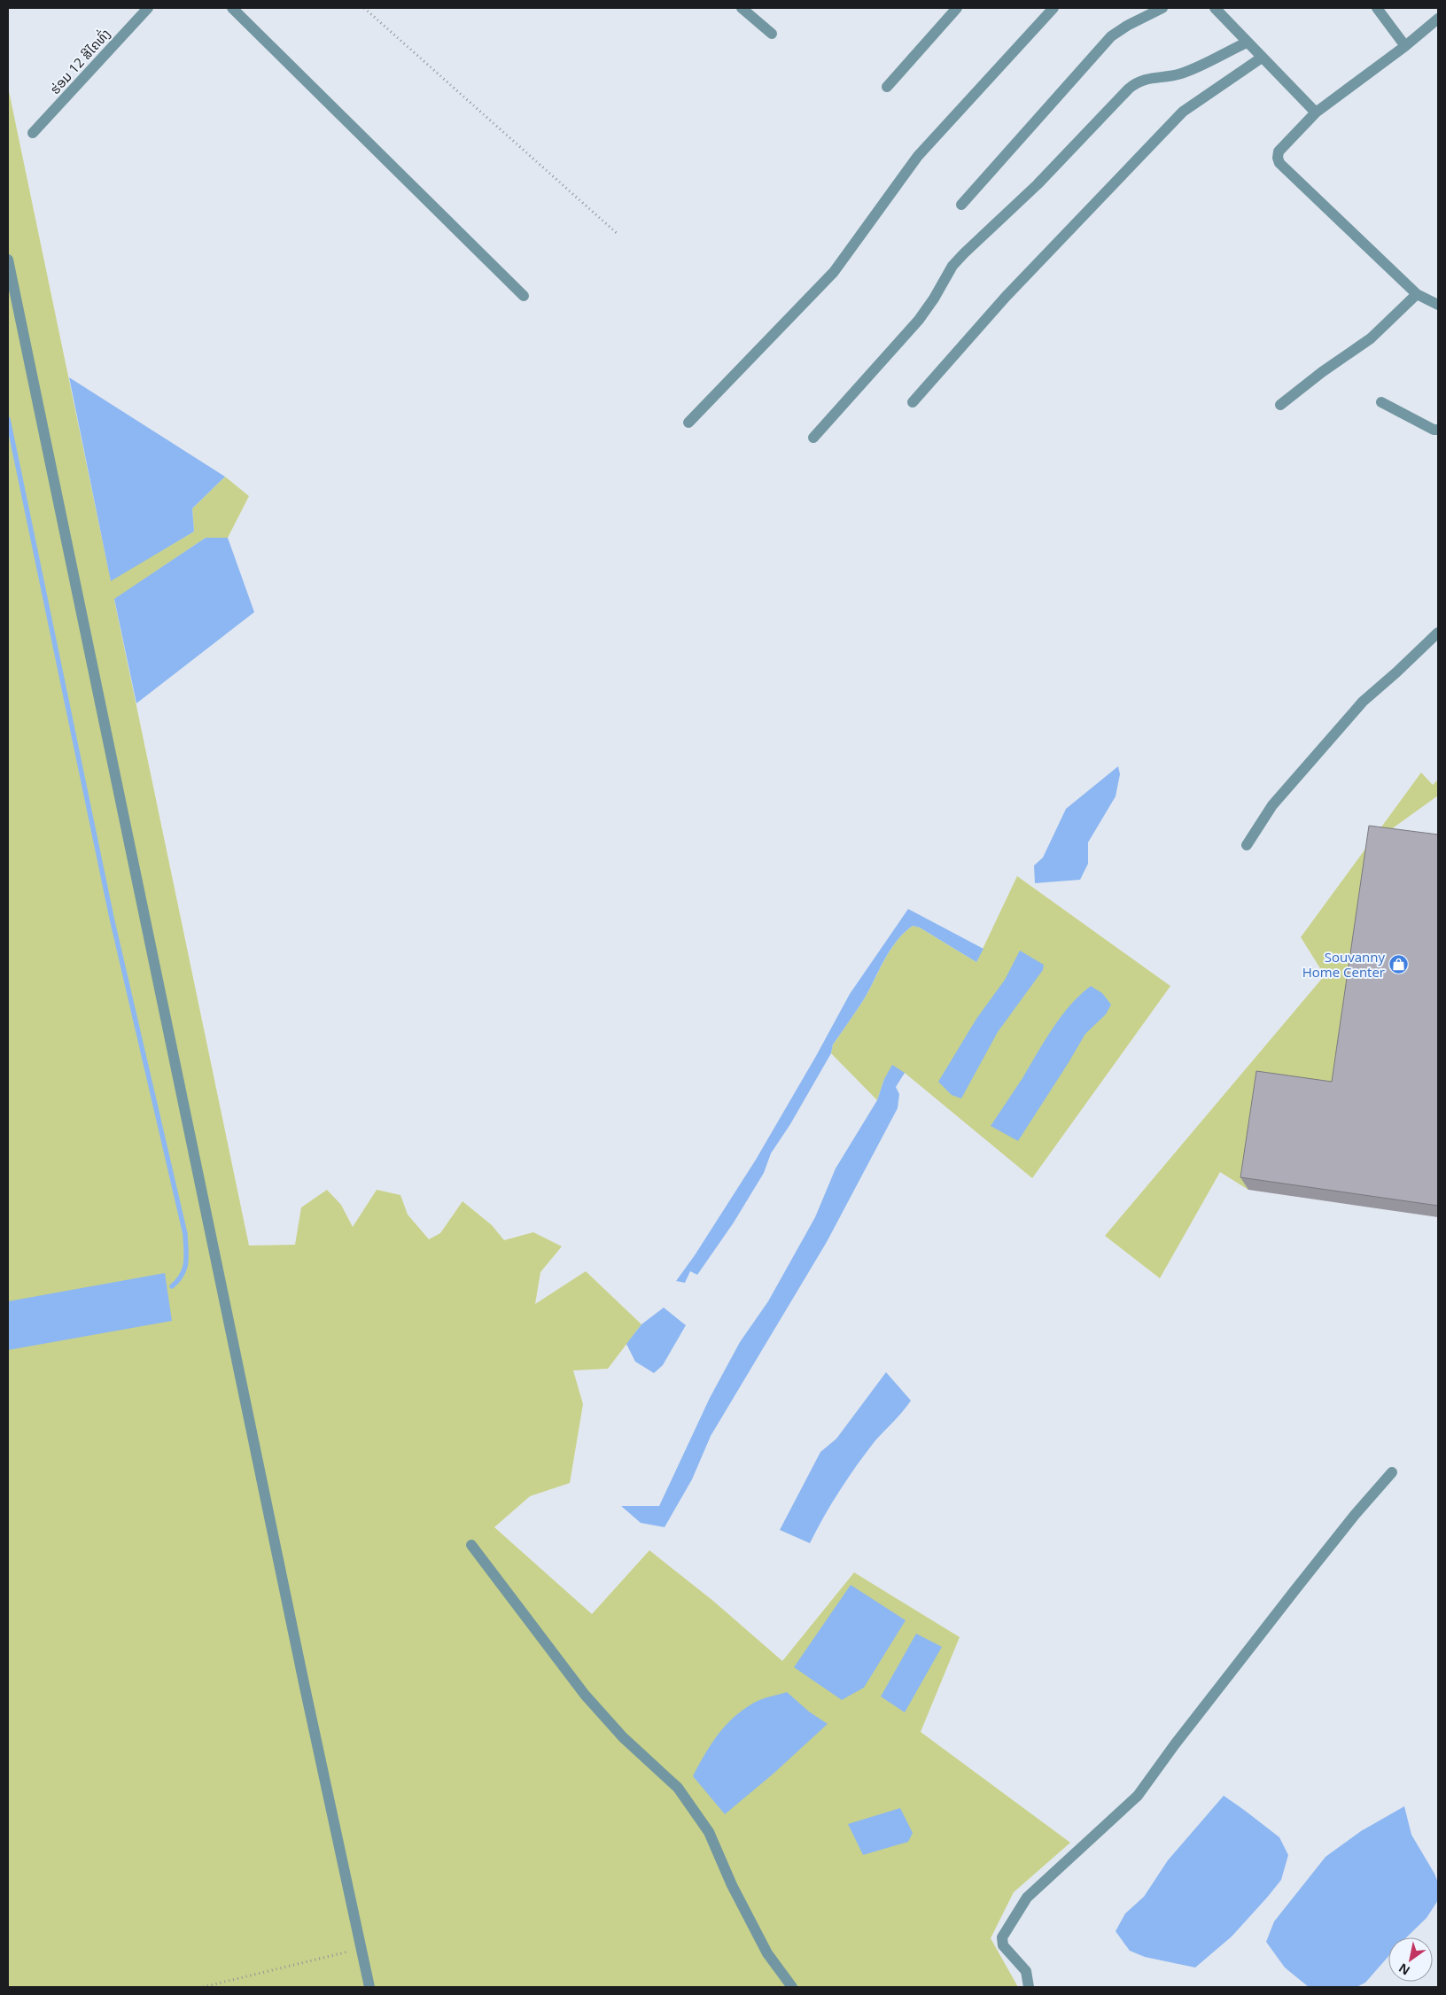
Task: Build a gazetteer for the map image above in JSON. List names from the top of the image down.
{
  "streets": {
    "street": ["ຮ່ອມ 12 ສີໄຄທົ່ງ"]
  },
  "places": {
    "shop": ["Souvanny Home Center"]
  },
  "north": "bottom left"
}
